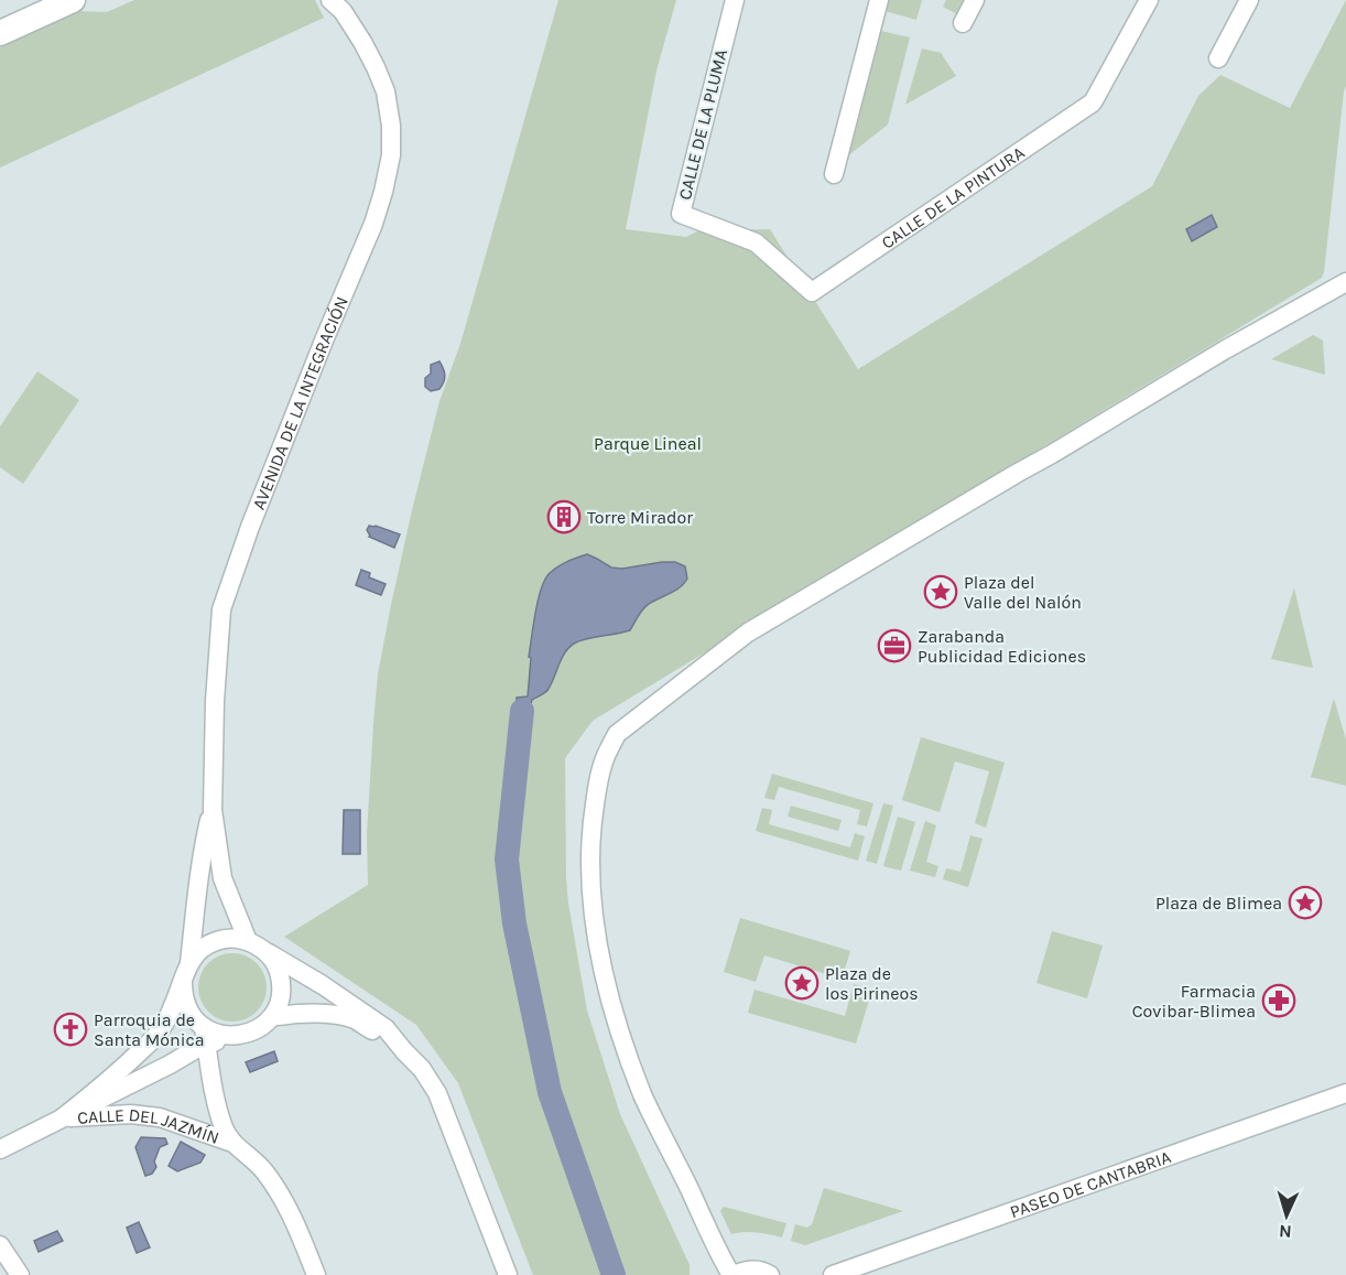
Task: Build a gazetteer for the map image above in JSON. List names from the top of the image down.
{
  "streets": {
    "street": [
      "CALLE DE LA PLUMA",
      "CALLE DE LA PINTURA",
      "AVENIDA DE LA INTEGRACIÓN",
      "CALLE DEL JAZMÍN",
      "PASEO DE CANTABRIA"
    ]
  },
  "crossings": [
    ["CALLE DE LA PLUMA", "CALLE DE LA PINTURA"],
    ["AVENIDA DE LA INTEGRACIÓN", "CALLE DEL JAZMÍN"]
  ],
  "parks": ["Parque Lineal"],
  "places": {
    "building": ["Torre Mirador"],
    "place": ["Plaza del Valle del Nalón", "Plaza de Blimea", "Plaza de los Pirineos"],
    "office": ["Zarabanda Publicidad Ediciones"],
    "pharmacy": ["Farmacia Covibar-Blimea"],
    "church": ["Parroquia de Santa Mónica"]
  },
  "north": "bottom"
}
